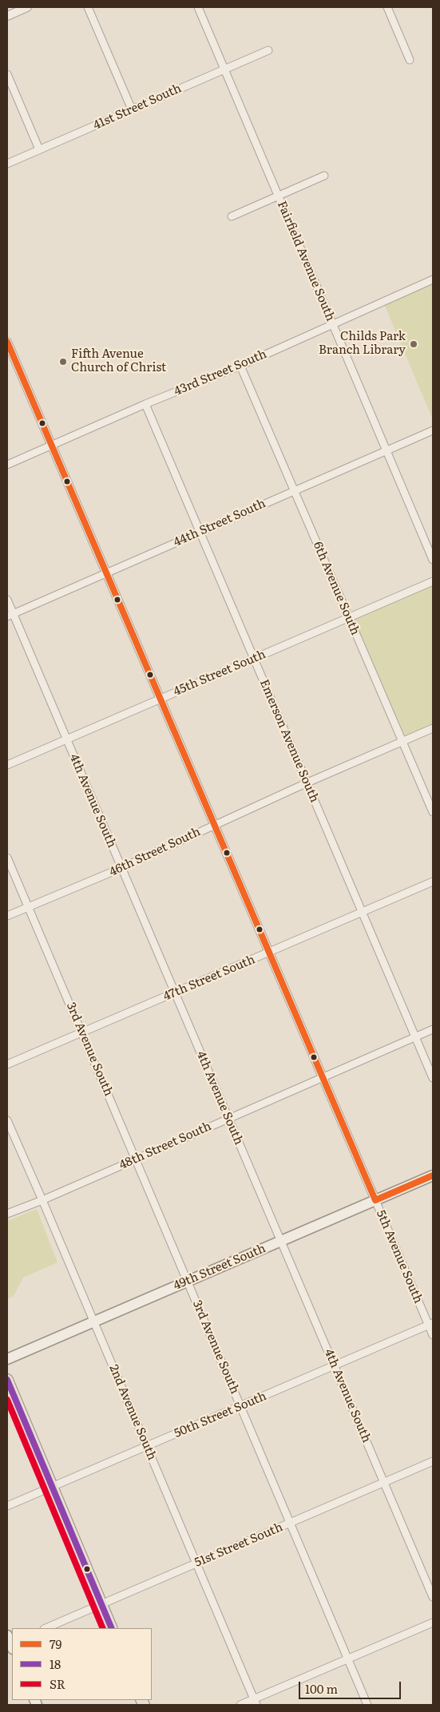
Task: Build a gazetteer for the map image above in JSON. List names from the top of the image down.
{
  "streets": {
    "main road": ["49th Street South"],
    "street": [
      "41st Street South",
      "Fairfield Avenue South",
      "43rd Street South",
      "44th Street South",
      "6th Avenue South",
      "45th Street South",
      "Emerson Avenue South",
      "4th Avenue South",
      "46th Street South",
      "47th Street South",
      "3rd Avenue South",
      "48th Street South",
      "5th Avenue South",
      "2nd Avenue South",
      "50th Street South",
      "51st Street South"
    ]
  },
  "crossings": [
    ["41st Street South", "Fairfield Avenue South"],
    ["Fairfield Avenue South", "43rd Street South"],
    ["Fairfield Avenue South", "44th Street South"],
    ["43rd Street South", "6th Avenue South"],
    ["43rd Street South", "Emerson Avenue South"],
    ["43rd Street South", "5th Avenue South"],
    ["44th Street South", "6th Avenue South"],
    ["44th Street South", "Emerson Avenue South"],
    ["44th Street South", "4th Avenue South"],
    ["44th Street South", "5th Avenue South"],
    ["6th Avenue South", "45th Street South"],
    ["6th Avenue South", "46th Street South"],
    ["45th Street South", "Emerson Avenue South"],
    ["45th Street South", "4th Avenue South"],
    ["45th Street South", "5th Avenue South"],
    ["Emerson Avenue South", "46th Street South"],
    ["Emerson Avenue South", "47th Street South"],
    ["Emerson Avenue South", "48th Street South"],
    ["4th Avenue South", "46th Street South"],
    ["4th Avenue South", "47th Street South"],
    ["4th Avenue South", "48th Street South"],
    ["4th Avenue South", "49th Street South"],
    ["4th Avenue South", "50th Street South"],
    ["4th Avenue South", "51st Street South"],
    ["46th Street South", "3rd Avenue South"],
    ["46th Street South", "5th Avenue South"],
    ["47th Street South", "3rd Avenue South"],
    ["47th Street South", "5th Avenue South"],
    ["3rd Avenue South", "48th Street South"],
    ["3rd Avenue South", "49th Street South"],
    ["3rd Avenue South", "50th Street South"],
    ["3rd Avenue South", "51st Street South"],
    ["48th Street South", "5th Avenue South"],
    ["48th Street South", "2nd Avenue South"],
    ["5th Avenue South", "49th Street South"],
    ["5th Avenue South", "50th Street South"],
    ["49th Street South", "2nd Avenue South"],
    ["2nd Avenue South", "50th Street South"],
    ["2nd Avenue South", "51st Street South"]
  ],
  "places": ["Childs Park Branch Library", "Fifth Avenue Church of Christ"],
  "lines": ["transit line 79", "transit line 18", "transit line SR"],
  "legend": ["79", "18", "SR"],
  "scale_bar": "100 m"
}
